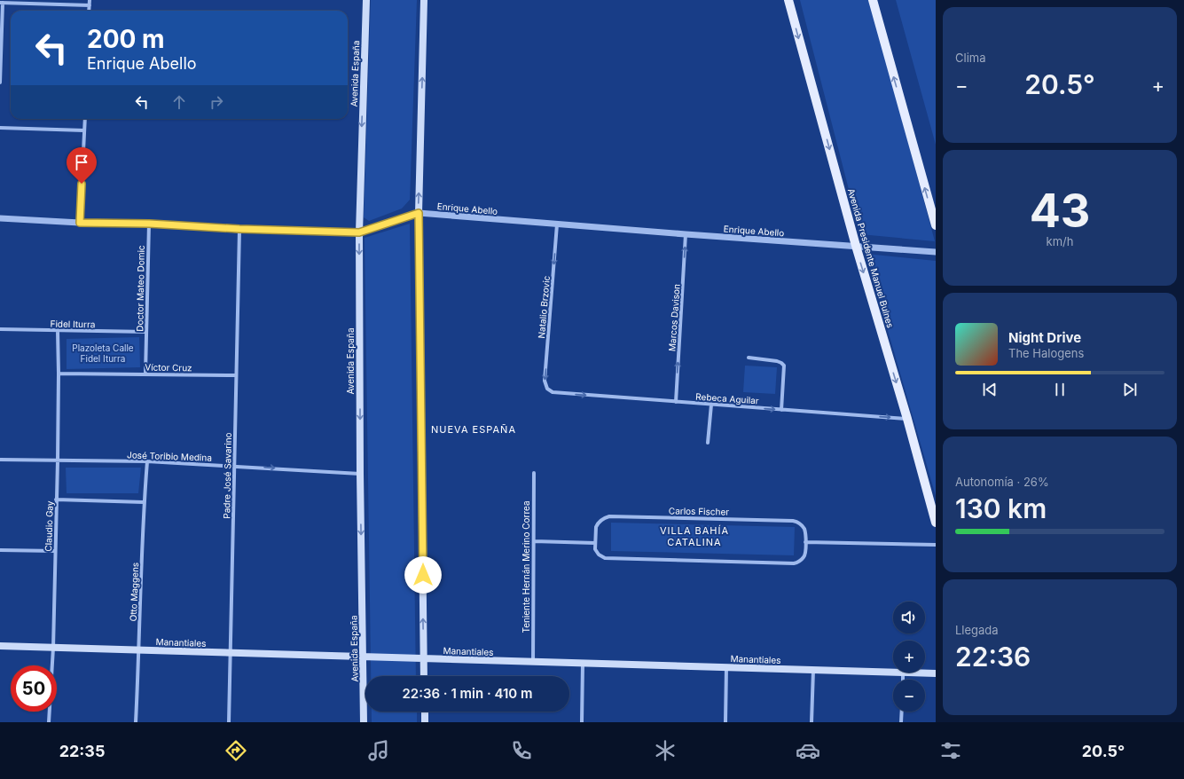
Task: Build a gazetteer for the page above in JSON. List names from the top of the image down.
{
  "streets": {
    "main road": ["Avenida España", "Avenida Presidente Manuel Bulnes", "Manantiales"],
    "street": [
      "Enrique Abello",
      "Doctor Mateo Domic",
      "Natalio Brzovic",
      "Marcos Davison",
      "Fidel Iturra",
      "Víctor Cruz",
      "Rebeca Aguilar",
      "José Toribio Medina",
      "Padre José Savarino",
      "Carlos Fischer",
      "Claudio Gay",
      "Teniente Hernán Merino Correa",
      "Otto Maggens"
    ]
  },
  "crossings": [
    ["Avenida España", "Enrique Abello"],
    ["Avenida España", "José Toribio Medina"],
    ["Avenida España", "Manantiales"],
    ["Enrique Abello", "Avenida Presidente Manuel Bulnes"],
    ["Enrique Abello", "Doctor Mateo Domic"],
    ["Enrique Abello", "Natalio Brzovic"],
    ["Enrique Abello", "Marcos Davison"],
    ["Enrique Abello", "Padre José Savarino"],
    ["Avenida Presidente Manuel Bulnes", "Rebeca Aguilar"],
    ["Doctor Mateo Domic", "Fidel Iturra"],
    ["Doctor Mateo Domic", "Víctor Cruz"],
    ["Natalio Brzovic", "Rebeca Aguilar"],
    ["Marcos Davison", "Rebeca Aguilar"],
    ["Fidel Iturra", "Claudio Gay"],
    ["Víctor Cruz", "Padre José Savarino"],
    ["Víctor Cruz", "Claudio Gay"],
    ["José Toribio Medina", "Padre José Savarino"],
    ["José Toribio Medina", "Claudio Gay"],
    ["José Toribio Medina", "Otto Maggens"],
    ["Padre José Savarino", "Manantiales"],
    ["Claudio Gay", "Manantiales"],
    ["Teniente Hernán Merino Correa", "Manantiales"],
    ["Otto Maggens", "Manantiales"]
  ],
  "one_way": [
    "Avenida Presidente Manuel Bulnes",
    "Natalio Brzovic",
    "Marcos Davison",
    "Rebeca Aguilar"
  ],
  "districts": ["NUEVA ESPAÑA", "VILLA BAHÍA CATALINA"],
  "parks": ["Plazoleta Calle Fidel Iturra"],
  "page": {
    "tile": [
      "Clima",
      ["43", "km/h"],
      ["Autonomía · 26%", "130 km"],
      ["Llegada", "22:36"]
    ],
    "turn": ["200 m", "Enrique Abello"],
    "heat": ["−", "20.5°", "+"],
    "song": ["Night Drive", "The Halogens"],
    "map_buttons": ["+", "−"],
    "limit": "50",
    "trip": "22:36 · 1 min · 410 m",
    "tabs": ["22:35", "20.5°"]
  }
}
